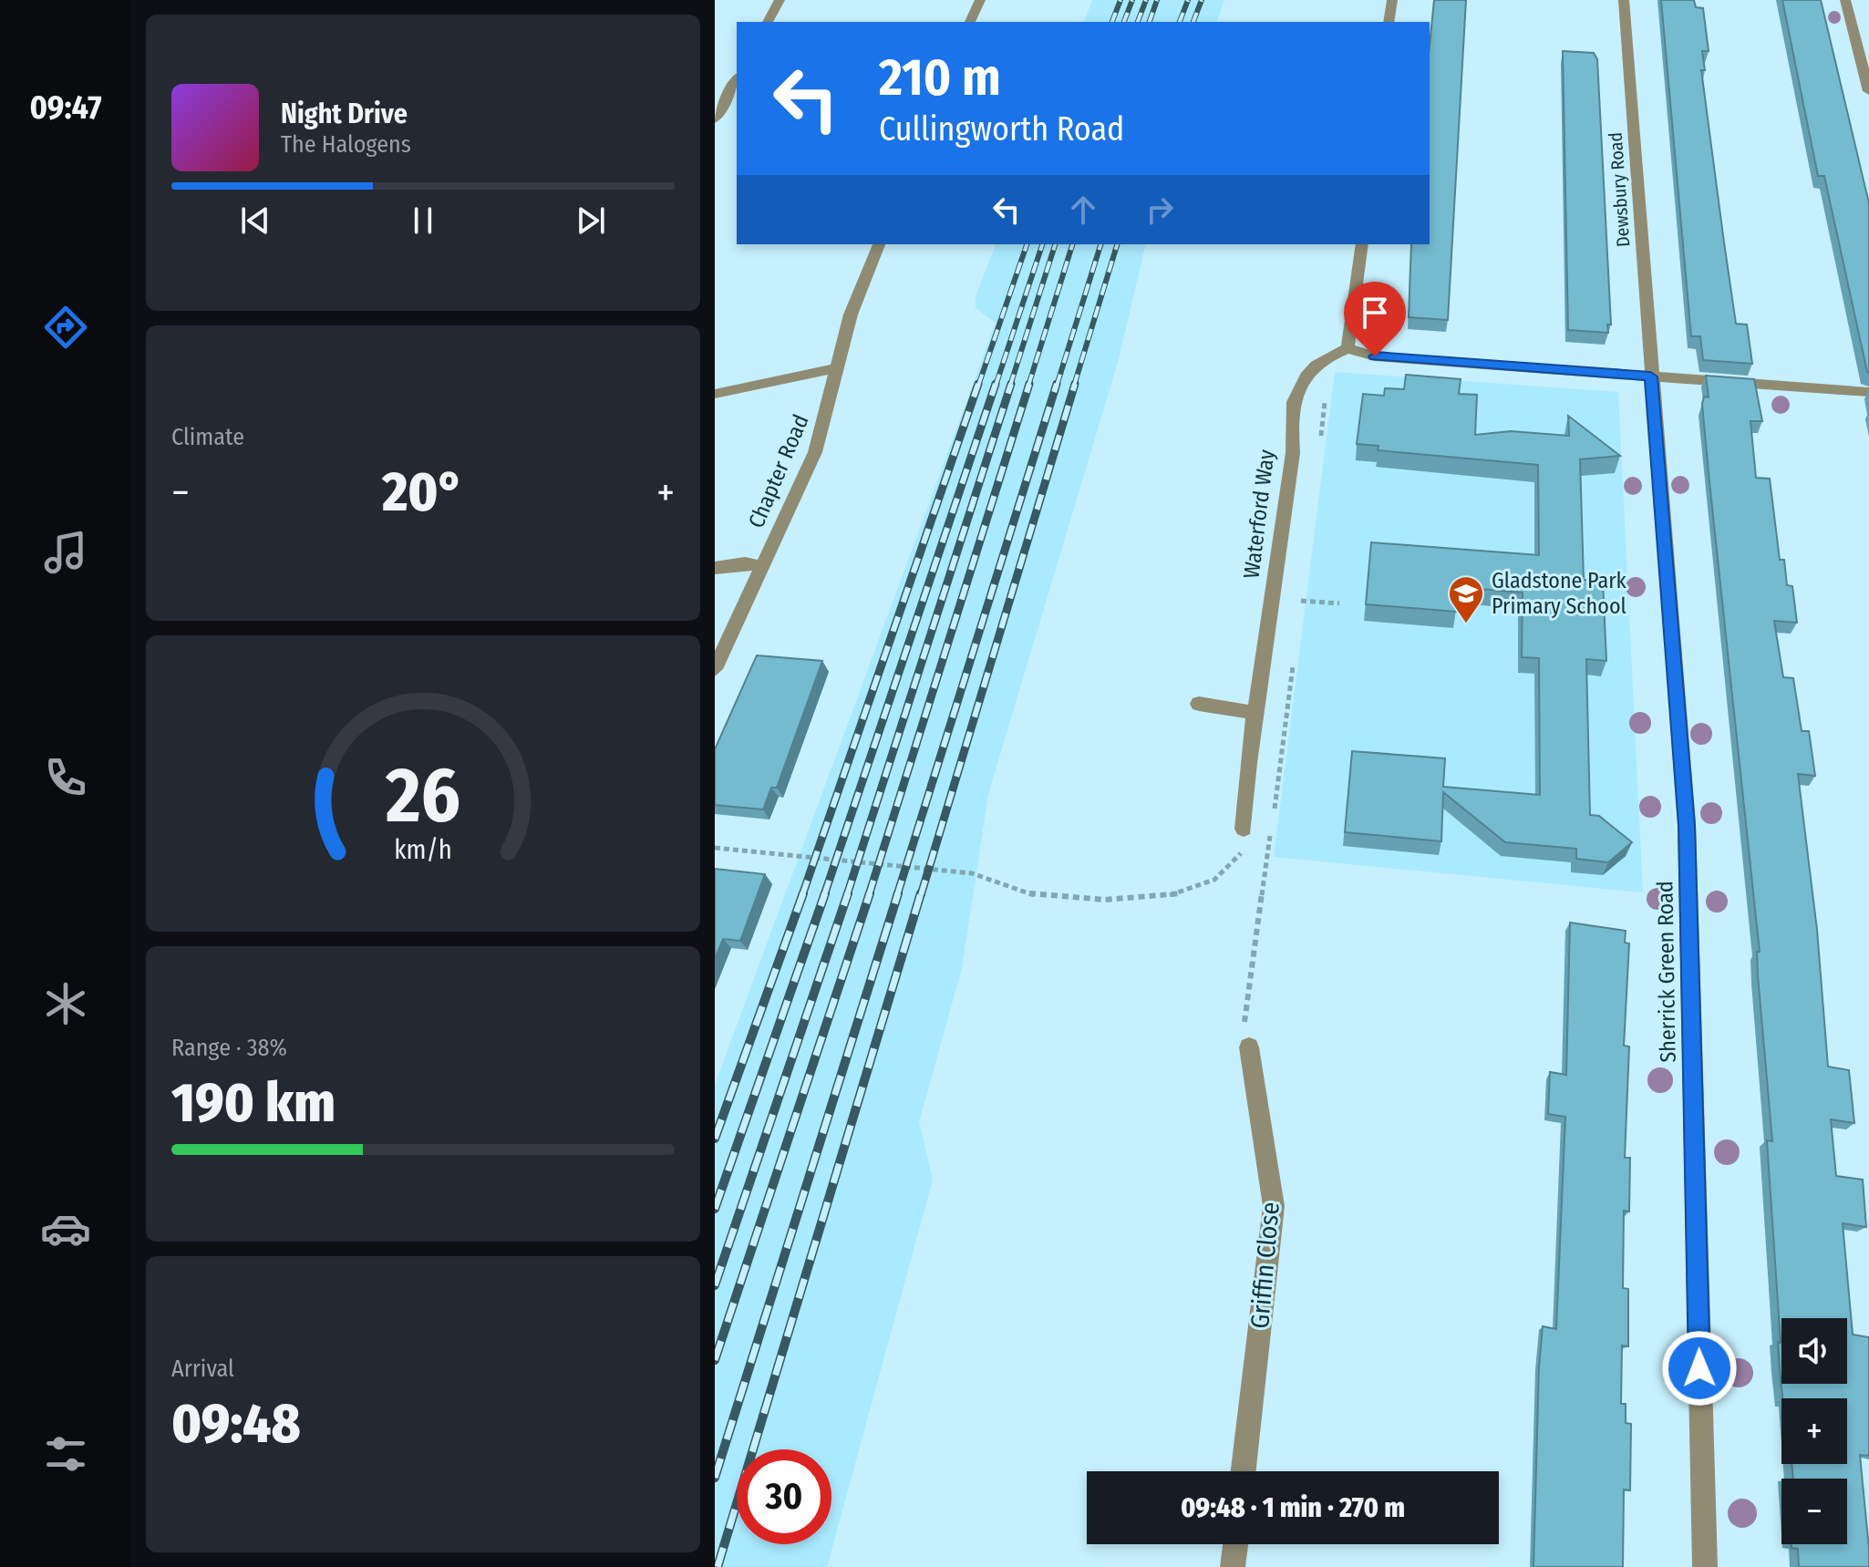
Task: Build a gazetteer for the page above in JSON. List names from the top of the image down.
{
  "streets": {
    "street": [
      "Dewsbury Road",
      "Chapter Road",
      "Waterford Way",
      "Sherrick Green Road",
      "Griffin Close"
    ]
  },
  "crossings": [
    ["Dewsbury Road", "Sherrick Green Road"]
  ],
  "places": {
    "school or university": ["Gladstone Park Primary School"]
  },
  "page": {
    "tabs": "09:47",
    "turn": ["210 m", "Cullingworth Road"],
    "song": ["Night Drive", "The Halogens"],
    "tile": [
      "Climate",
      ["Range · 38%", "190 km"],
      ["Arrival", "09:48"]
    ],
    "heat": ["−", "20°", "+"],
    "map_buttons": ["+", "−"],
    "limit": "30",
    "trip": "09:48 · 1 min · 270 m",
    "gauge": ["26", "km/h"]
  }
}
